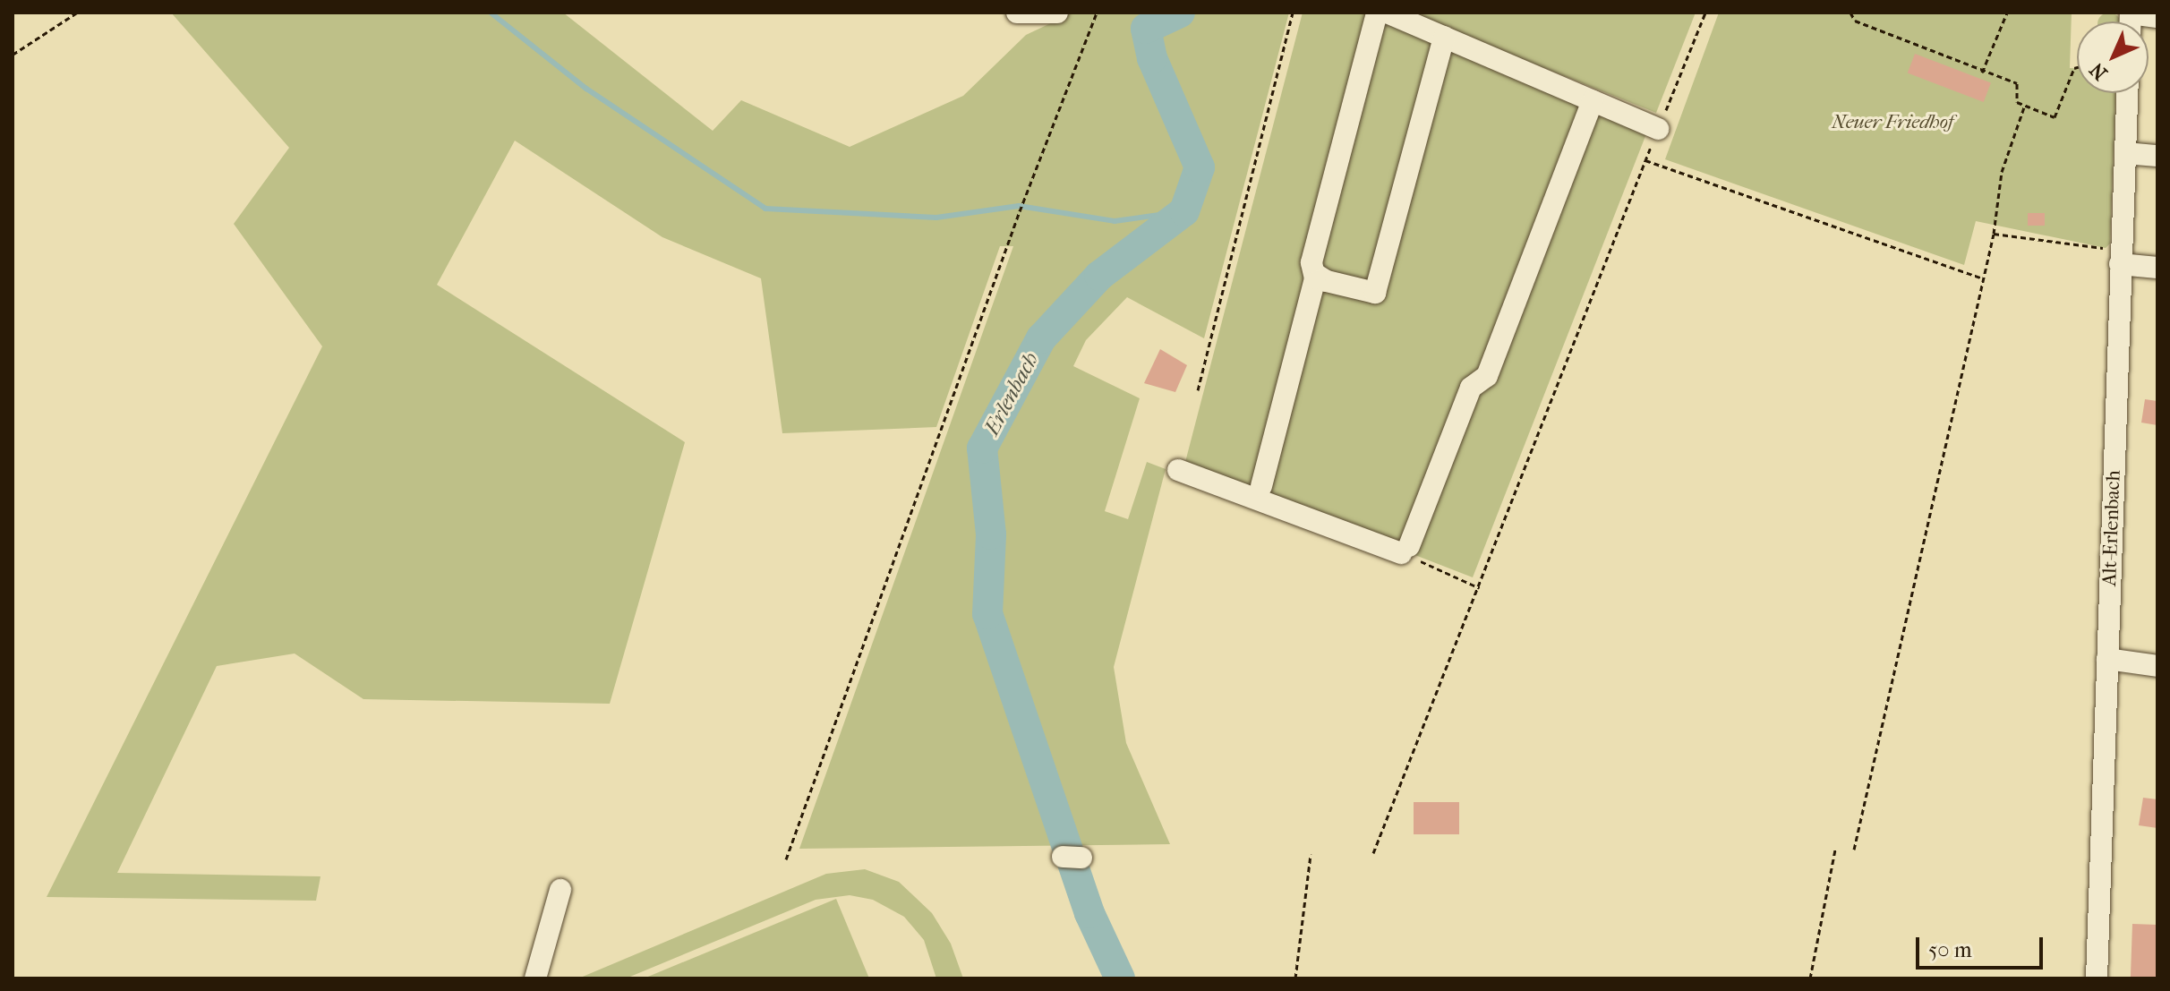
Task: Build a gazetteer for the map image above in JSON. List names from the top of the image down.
{
  "streets": {
    "street": ["Alt-Erlenbach"]
  },
  "water": ["Erlenbach"],
  "parks": ["Neuer Friedhof"],
  "scale_bar": "50 m",
  "north": "bottom left"
}
